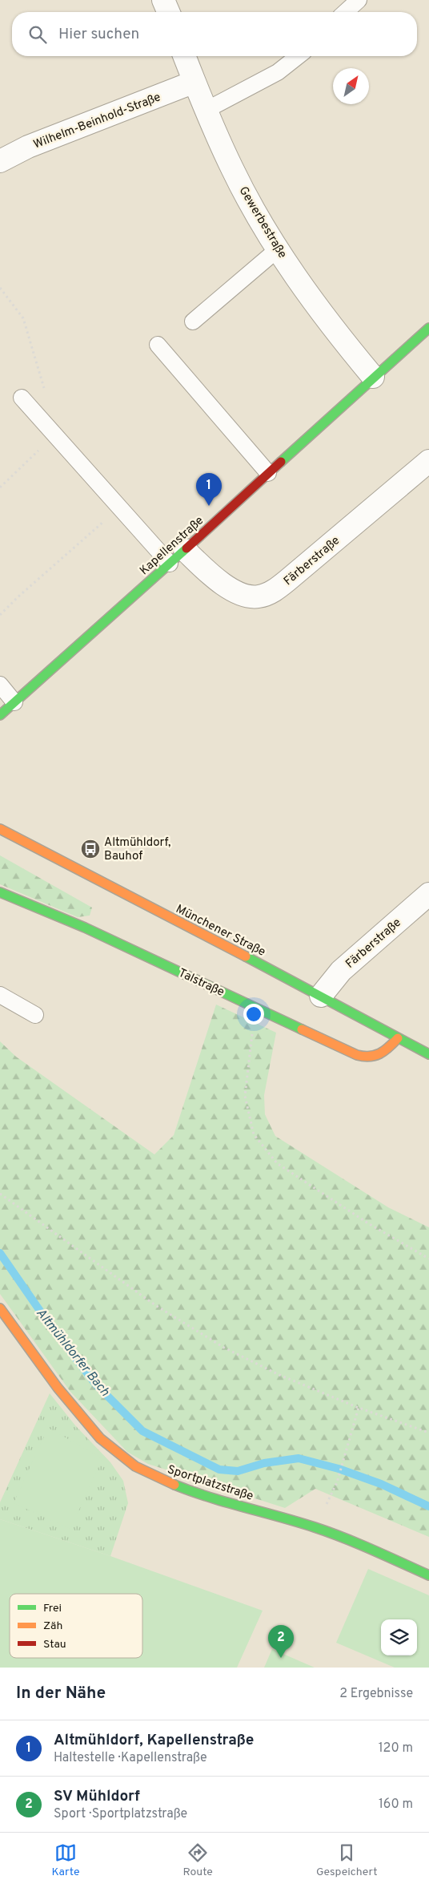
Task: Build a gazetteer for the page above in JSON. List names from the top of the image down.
{
  "streets": {
    "street": [
      "Wilhelm-Beinhold-Straße",
      "Gewerbestraße",
      "Kapellenstraße",
      "Färberstraße",
      "Münchener Straße",
      "Talstraße",
      "Sportplatzstraße"
    ]
  },
  "crossings": [
    ["Wilhelm-Beinhold-Straße", "Gewerbestraße"],
    ["Gewerbestraße", "Kapellenstraße"],
    ["Kapellenstraße", "Färberstraße"],
    ["Färberstraße", "Münchener Straße"],
    ["Münchener Straße", "Talstraße"]
  ],
  "water": ["Altmühldorfer Bach"],
  "places": {
    "bus stop": ["Altmühldorf, Bauhof"]
  },
  "legend": ["Frei", "Zäh", "Stau"],
  "north": "top right",
  "page": {
    "search": "Hier suchen",
    "pins": ["1", "2"],
    "heading": ["In der Nähe", "2 Ergebnisse"],
    "list": [
      {
        "mark": "1",
        "name": "Altmühldorf, Kapellenstraße",
        "note": "Haltestelle · Kapellenstraße",
        "value": "120 m"
      },
      {
        "mark": "2",
        "name": "SV Mühldorf",
        "note": "Sport · Sportplatzstraße",
        "value": "160 m"
      }
    ],
    "nav": ["Karte", "Route", "Gespeichert"]
  }
}
